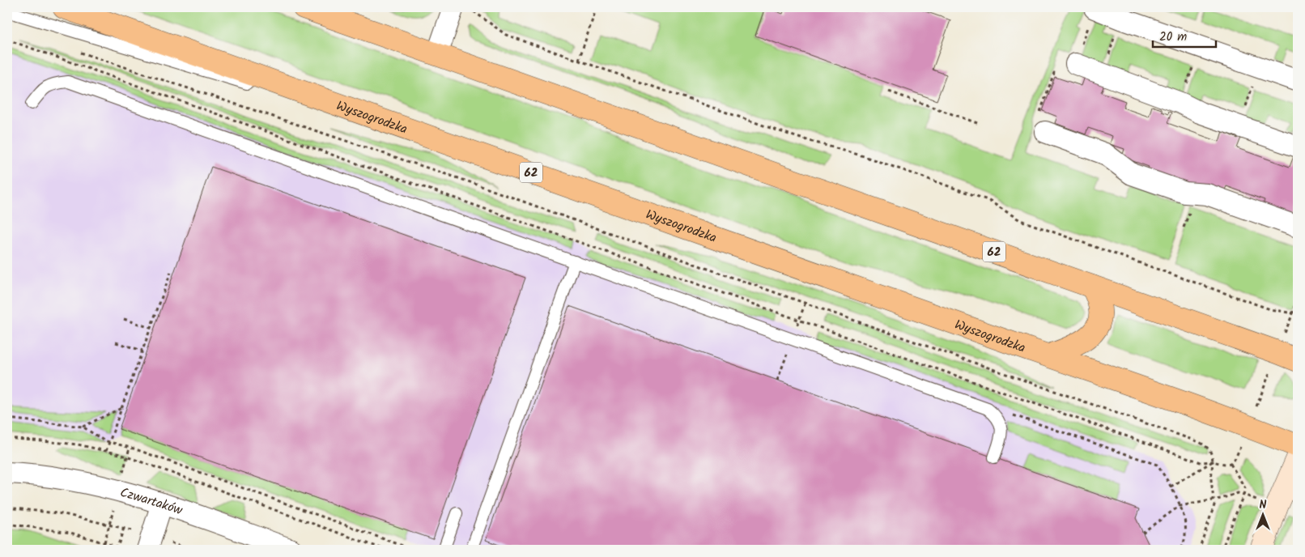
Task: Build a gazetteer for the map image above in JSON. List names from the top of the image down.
{
  "streets": {
    "main road": ["Wyszogrodzka", "62"],
    "street": ["Czwartaków"]
  },
  "scale_bar": "20 m",
  "north": "top"
}
